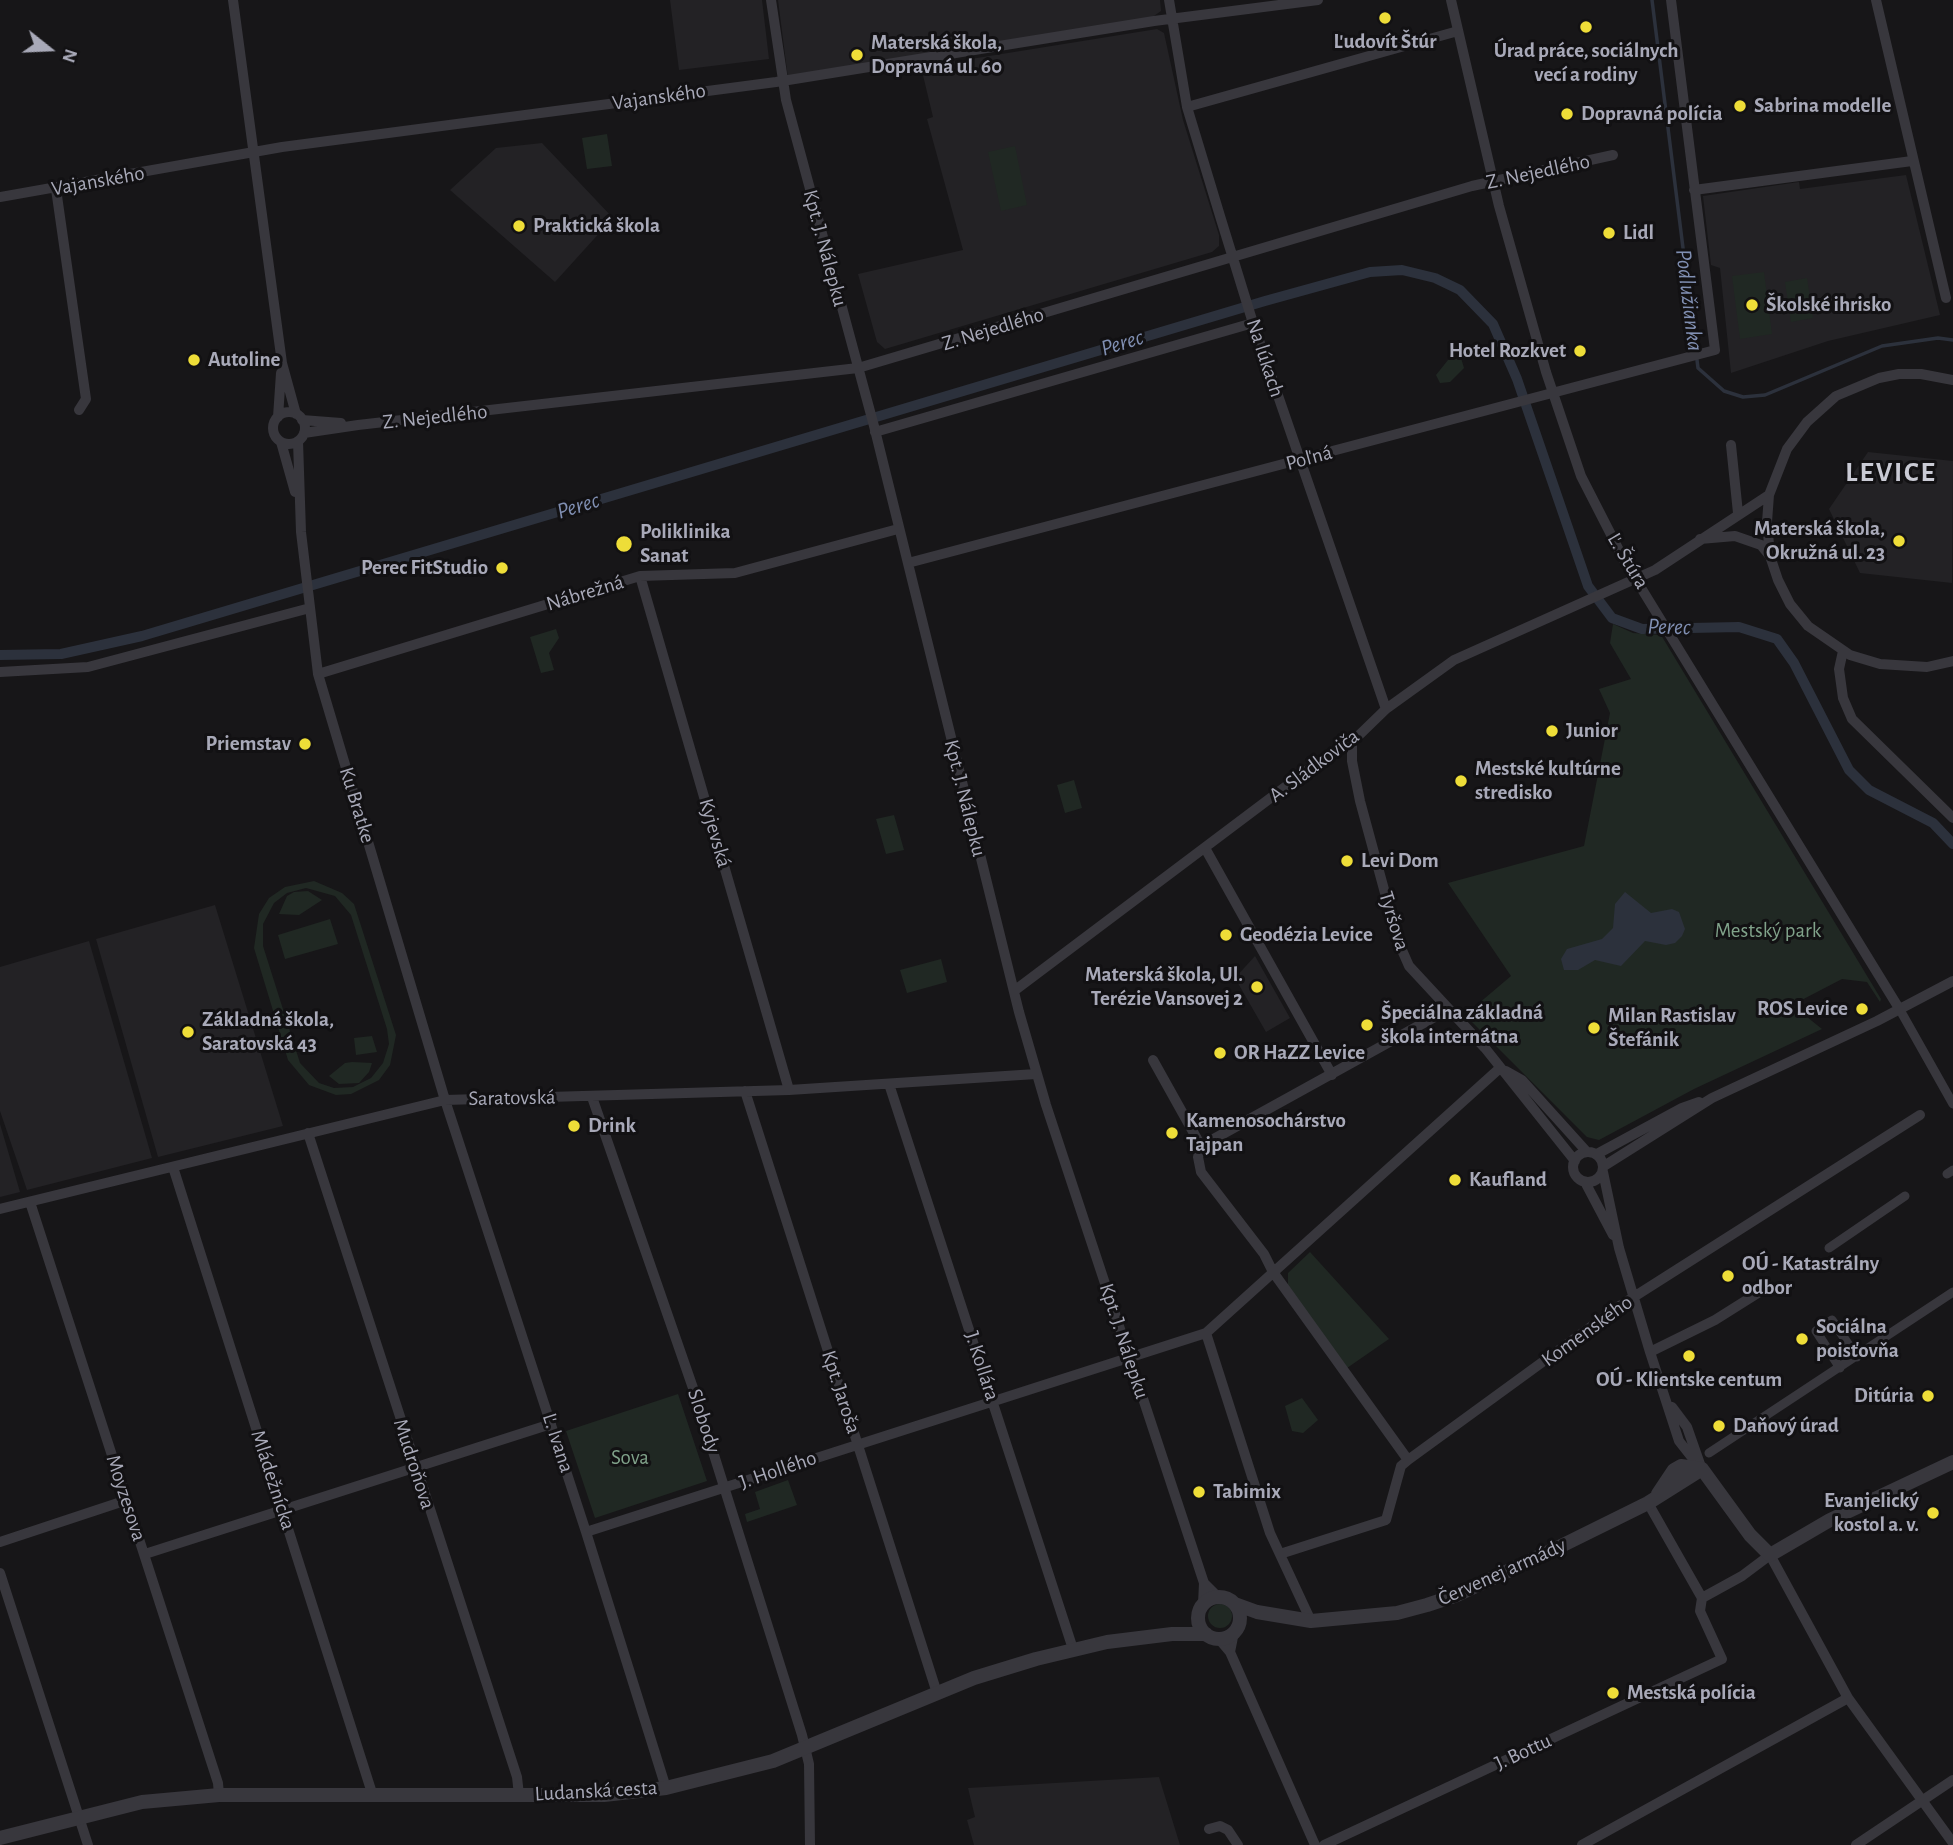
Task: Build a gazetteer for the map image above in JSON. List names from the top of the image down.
{
  "streets": {
    "street": [
      "Vajanského",
      "Z. Nejedlého",
      "Kpt. J. Nálepku",
      "Na lúkach",
      "Poľná",
      "Ľ. Štúra",
      "Nábrežná",
      "A. Sládkoviča",
      "Ku Bratke",
      "Kyjevská",
      "Tyršova",
      "Saratovská",
      "Komenského",
      "J. Kollára",
      "Kpt. Jaroša",
      "Slobody",
      "Ľ. Ivana",
      "Mudroňova",
      "J. Hollého",
      "Mládežnícka",
      "Moyzesova",
      "Červenej armády",
      "J. Bottu",
      "Ludanská cesta"
    ]
  },
  "crossings": [
    ["Vajanského", "Kpt. J. Nálepku"],
    ["Vajanského", "Na lúkach"],
    ["Z. Nejedlého", "Kpt. J. Nálepku"],
    ["Z. Nejedlého", "Na lúkach"],
    ["Z. Nejedlého", "Ľ. Štúra"],
    ["Z. Nejedlého", "Ku Bratke"],
    ["Kpt. J. Nálepku", "Poľná"],
    ["Kpt. J. Nálepku", "Nábrežná"],
    ["Kpt. J. Nálepku", "A. Sládkoviča"],
    ["Kpt. J. Nálepku", "Saratovská"],
    ["Kpt. J. Nálepku", "J. Hollého"],
    ["Kpt. J. Nálepku", "Červenej armády"],
    ["Kpt. J. Nálepku", "Ludanská cesta"],
    ["Na lúkach", "Poľná"],
    ["Na lúkach", "A. Sládkoviča"],
    ["Poľná", "Ľ. Štúra"],
    ["Ľ. Štúra", "A. Sládkoviča"],
    ["Nábrežná", "Ku Bratke"],
    ["Nábrežná", "Kyjevská"],
    ["A. Sládkoviča", "Tyršova"],
    ["Ku Bratke", "Saratovská"],
    ["Ku Bratke", "Ľ. Ivana"],
    ["Kyjevská", "Saratovská"],
    ["Saratovská", "J. Kollára"],
    ["Saratovská", "Kpt. Jaroša"],
    ["Saratovská", "Slobody"],
    ["Saratovská", "Ľ. Ivana"],
    ["Saratovská", "Mudroňova"],
    ["Saratovská", "Mládežnícka"],
    ["Saratovská", "Moyzesova"],
    ["J. Kollára", "J. Hollého"],
    ["J. Kollára", "Ludanská cesta"],
    ["Kpt. Jaroša", "J. Hollého"],
    ["Kpt. Jaroša", "Ludanská cesta"],
    ["Slobody", "J. Hollého"],
    ["Slobody", "Ludanská cesta"],
    ["Ľ. Ivana", "J. Hollého"],
    ["Ľ. Ivana", "Ludanská cesta"],
    ["Mudroňova", "Ludanská cesta"],
    ["Mládežnícka", "Ludanská cesta"],
    ["Moyzesova", "Ludanská cesta"],
    ["Červenej armády", "Ludanská cesta"]
  ],
  "districts": ["LEVICE"],
  "water": ["Podlužianka", "Perec"],
  "parks": ["Mestský park", "Sova"],
  "places": [
    "Ľudovít Štúr",
    "Úrad práce, sociálnych vecí a rodiny",
    "Materská škola, Dopravná ul. 60",
    "Sabrina modelle",
    "Dopravná polícia",
    "Praktická škola",
    "Lidl",
    "Školské ihrisko",
    "Hotel Rozkvet",
    "Autoline",
    "Materská škola, Okružná ul. 23",
    "Poliklinika Sanat",
    "Perec FitStudio",
    "Junior",
    "Priemstav",
    "Mestské kultúrne stredisko",
    "Levi Dom",
    "Geodézia Levice",
    "Materská škola, Ul. Terézie Vansovej 2",
    "ROS Levice",
    "Špeciálna základná škola internátna",
    "Milan Rastislav Štefánik",
    "Základná škola, Saratovská 43",
    "OR HaZZ Levice",
    "Drink",
    "Kamenosochárstvo Tajpan",
    "Kaufland",
    "OÚ - Katastrálny odbor",
    "Sociálna poisťovňa",
    "OÚ - Klientske centum",
    "Ditúria",
    "Daňový úrad",
    "Tabimix",
    "Evanjelický kostol a. v.",
    "Mestská polícia"
  ],
  "north": "right"
}
